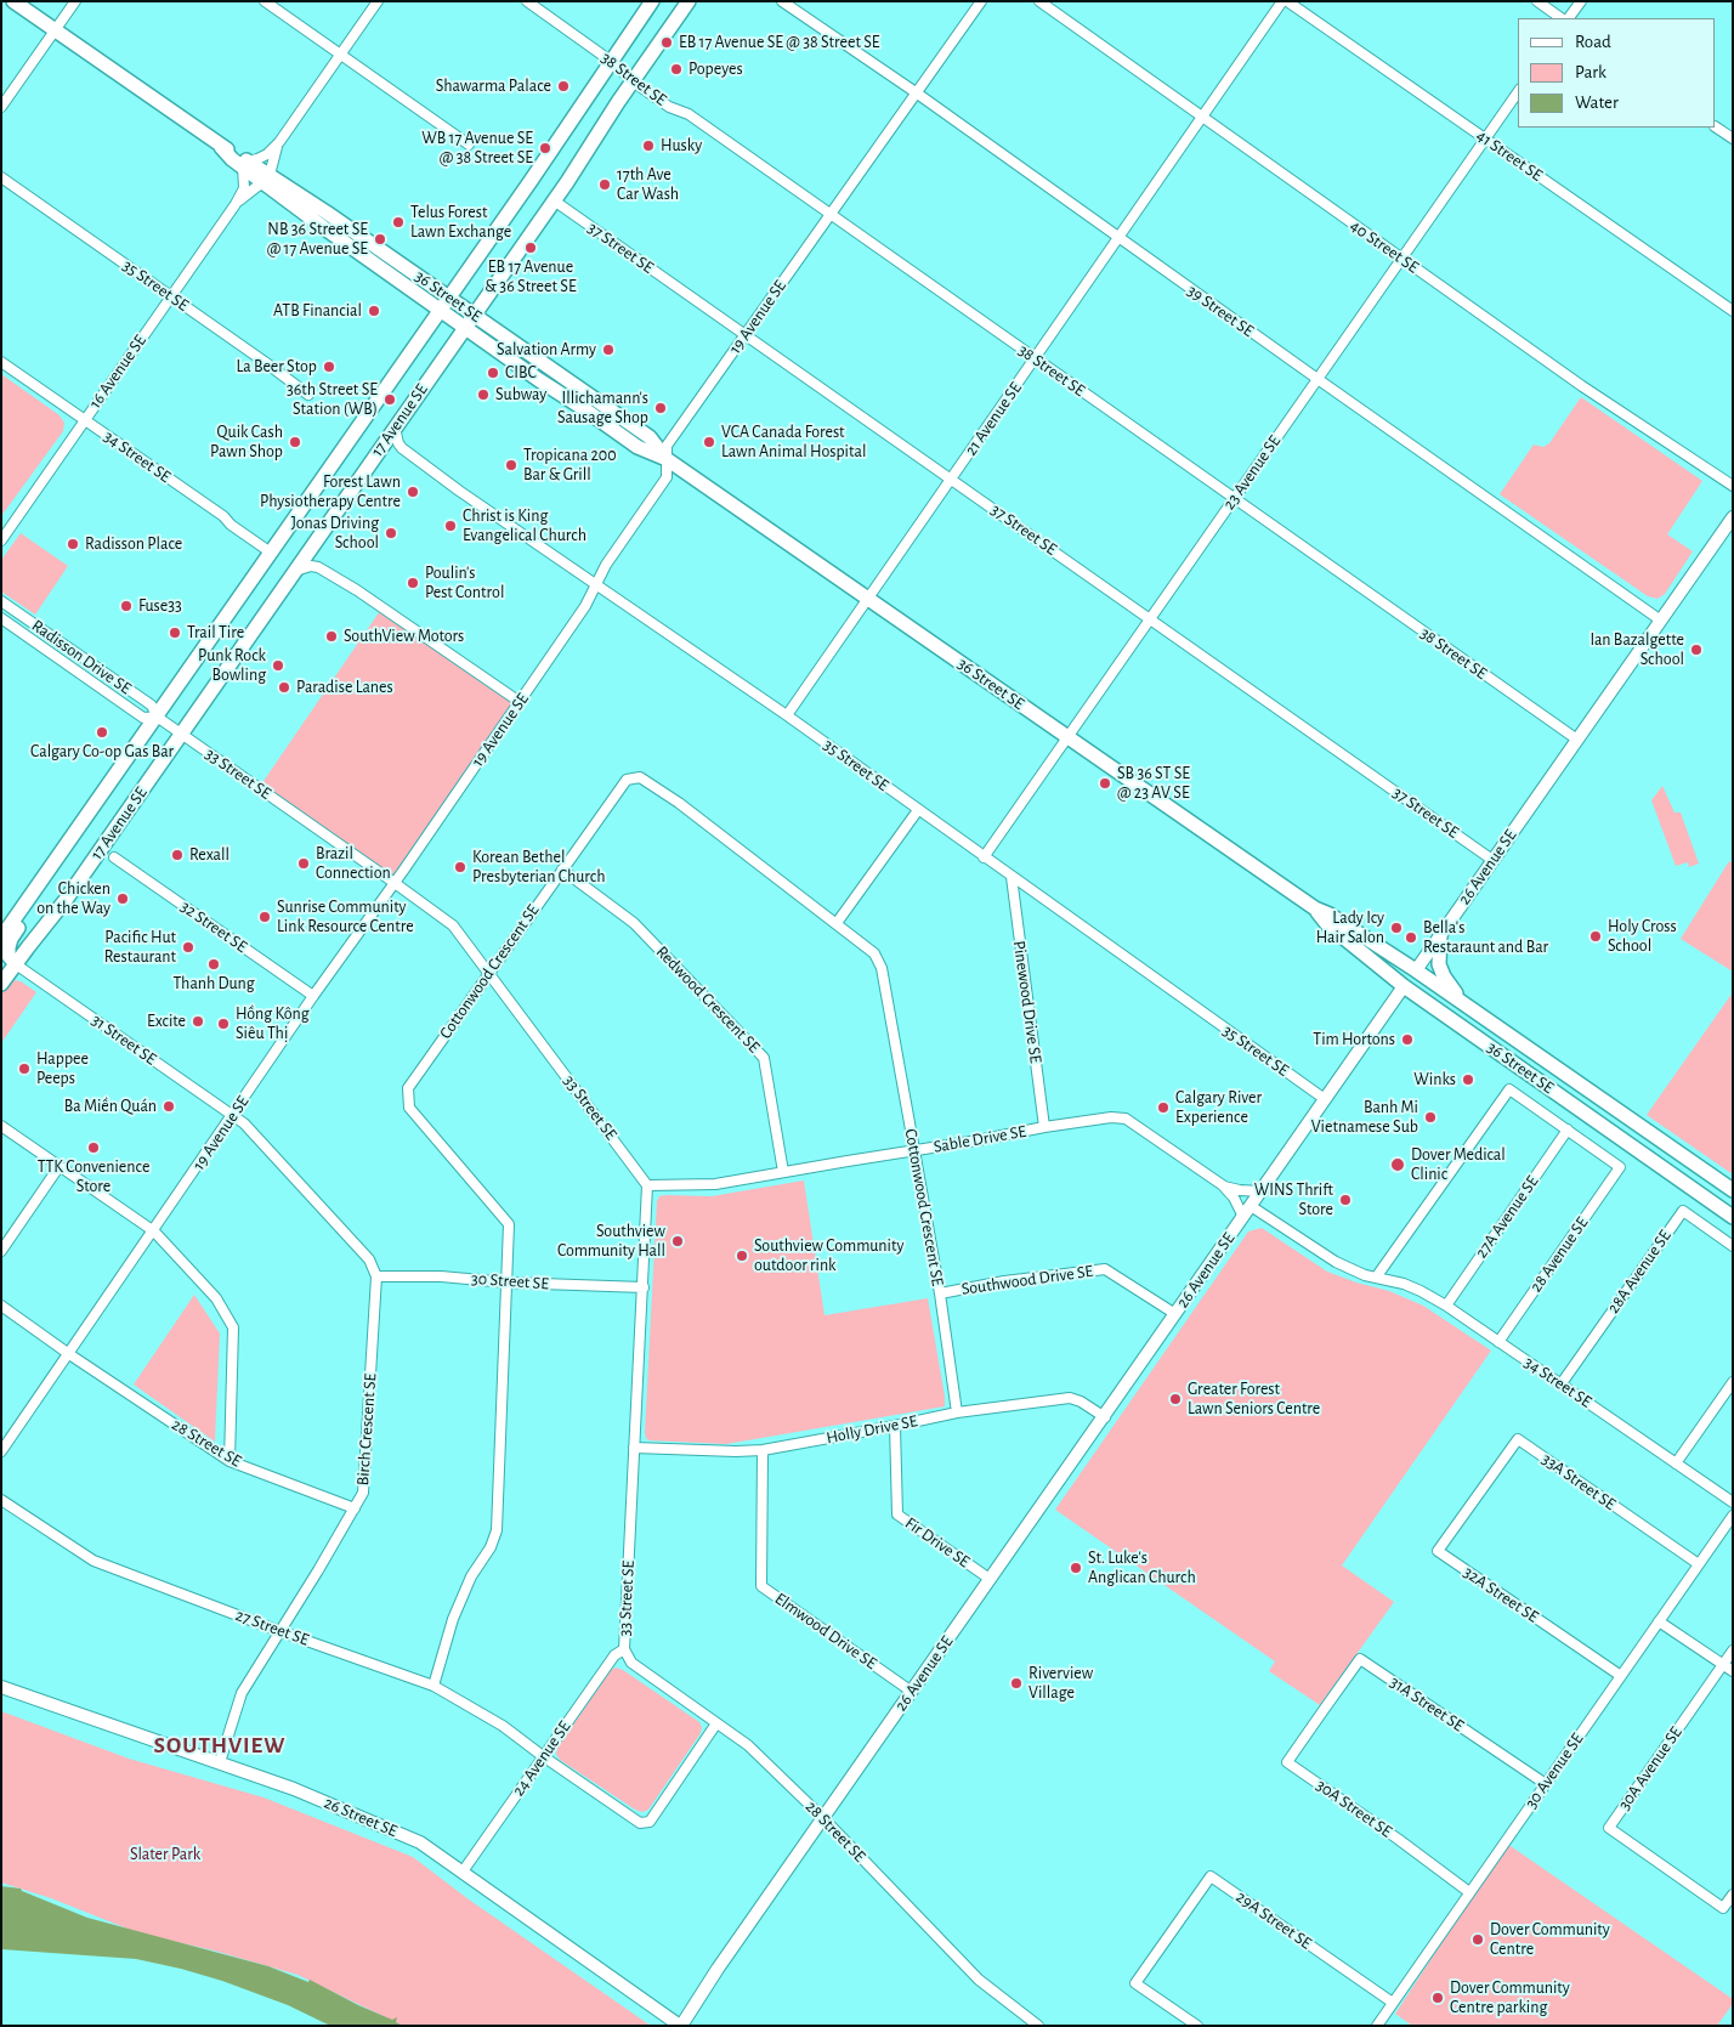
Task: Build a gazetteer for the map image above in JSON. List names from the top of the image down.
{
  "streets": {
    "main road": ["36 Street SE", "17 Avenue SE"],
    "street": [
      "38 Street SE",
      "41 Street SE",
      "40 Street SE",
      "37 Street SE",
      "35 Street SE",
      "39 Street SE",
      "19 Avenue SE",
      "16 Avenue SE",
      "21 Avenue SE",
      "34 Street SE",
      "23 Avenue SE",
      "Radisson Drive SE",
      "33 Street SE",
      "26 Avenue SE",
      "32 Street SE",
      "Cottonwood Crescent SE",
      "Redwood Crescent SE",
      "Pinewood Drive SE",
      "31 Street SE",
      "Sable Drive SE",
      "27A Avenue SE",
      "28 Avenue SE",
      "28A Avenue SE",
      "Southwood Drive SE",
      "30 Street SE",
      "Birch Crescent SE",
      "Holly Drive SE",
      "28 Street SE",
      "33A Street SE",
      "Fir Drive SE",
      "32A Street SE",
      "27 Street SE",
      "Elmwood Drive SE",
      "31A Street SE",
      "24 Avenue SE",
      "30A Avenue SE",
      "30 Avenue SE",
      "30A Street SE",
      "26 Street SE",
      "29A Street SE"
    ]
  },
  "crossings": [
    ["38 Street SE", "19 Avenue SE"],
    ["38 Street SE", "21 Avenue SE"],
    ["38 Street SE", "17 Avenue SE"],
    ["38 Street SE", "23 Avenue SE"],
    ["38 Street SE", "26 Avenue SE"],
    ["41 Street SE", "23 Avenue SE"],
    ["40 Street SE", "21 Avenue SE"],
    ["40 Street SE", "23 Avenue SE"],
    ["37 Street SE", "19 Avenue SE"],
    ["37 Street SE", "21 Avenue SE"],
    ["37 Street SE", "17 Avenue SE"],
    ["37 Street SE", "23 Avenue SE"],
    ["37 Street SE", "26 Avenue SE"],
    ["35 Street SE", "19 Avenue SE"],
    ["35 Street SE", "16 Avenue SE"],
    ["35 Street SE", "21 Avenue SE"],
    ["35 Street SE", "17 Avenue SE"],
    ["35 Street SE", "23 Avenue SE"],
    ["35 Street SE", "26 Avenue SE"],
    ["35 Street SE", "Pinewood Drive SE"],
    ["36 Street SE", "19 Avenue SE"],
    ["36 Street SE", "16 Avenue SE"],
    ["36 Street SE", "21 Avenue SE"],
    ["36 Street SE", "17 Avenue SE"],
    ["36 Street SE", "23 Avenue SE"],
    ["36 Street SE", "26 Avenue SE"],
    ["39 Street SE", "19 Avenue SE"],
    ["39 Street SE", "21 Avenue SE"],
    ["39 Street SE", "23 Avenue SE"],
    ["39 Street SE", "26 Avenue SE"],
    ["19 Avenue SE", "33 Street SE"],
    ["19 Avenue SE", "32 Street SE"],
    ["19 Avenue SE", "31 Street SE"],
    ["19 Avenue SE", "28 Street SE"],
    ["16 Avenue SE", "34 Street SE"],
    ["17 Avenue SE", "34 Street SE"],
    ["17 Avenue SE", "Radisson Drive SE"],
    ["17 Avenue SE", "33 Street SE"],
    ["17 Avenue SE", "31 Street SE"],
    ["34 Street SE", "Sable Drive SE"],
    ["34 Street SE", "27A Avenue SE"],
    ["34 Street SE", "28 Avenue SE"],
    ["34 Street SE", "28A Avenue SE"],
    ["Radisson Drive SE", "33 Street SE"],
    ["33 Street SE", "Cottonwood Crescent SE"],
    ["33 Street SE", "Sable Drive SE"],
    ["33 Street SE", "30 Street SE"],
    ["33 Street SE", "Holly Drive SE"],
    ["33 Street SE", "28 Street SE"],
    ["33 Street SE", "24 Avenue SE"],
    ["26 Avenue SE", "Sable Drive SE"],
    ["26 Avenue SE", "Southwood Drive SE"],
    ["26 Avenue SE", "Holly Drive SE"],
    ["26 Avenue SE", "28 Street SE"],
    ["26 Avenue SE", "Fir Drive SE"],
    ["26 Avenue SE", "Elmwood Drive SE"],
    ["26 Avenue SE", "26 Street SE"],
    ["Cottonwood Crescent SE", "Redwood Crescent SE"],
    ["Cottonwood Crescent SE", "Sable Drive SE"],
    ["Cottonwood Crescent SE", "Southwood Drive SE"],
    ["Cottonwood Crescent SE", "30 Street SE"],
    ["Cottonwood Crescent SE", "Holly Drive SE"],
    ["Cottonwood Crescent SE", "27 Street SE"],
    ["Redwood Crescent SE", "Sable Drive SE"],
    ["Pinewood Drive SE", "Sable Drive SE"],
    ["27A Avenue SE", "28 Avenue SE"],
    ["30 Street SE", "Birch Crescent SE"],
    ["Birch Crescent SE", "28 Street SE"],
    ["Birch Crescent SE", "27 Street SE"],
    ["Birch Crescent SE", "26 Street SE"],
    ["Holly Drive SE", "Fir Drive SE"],
    ["Holly Drive SE", "Elmwood Drive SE"],
    ["28 Street SE", "27 Street SE"],
    ["28 Street SE", "24 Avenue SE"],
    ["33A Street SE", "32A Street SE"],
    ["33A Street SE", "30 Avenue SE"],
    ["32A Street SE", "30 Avenue SE"],
    ["27 Street SE", "24 Avenue SE"],
    ["31A Street SE", "30 Avenue SE"],
    ["31A Street SE", "30A Street SE"],
    ["24 Avenue SE", "26 Street SE"],
    ["30 Avenue SE", "30A Street SE"],
    ["30 Avenue SE", "29A Street SE"]
  ],
  "districts": ["SOUTHVIEW"],
  "parks": ["Slater Park"],
  "places": [
    "EB 17 Avenue SE @ 38 Street SE",
    "Popeyes",
    "Shawarma Palace",
    "Husky",
    "WB 17 Avenue SE @ 38 Street SE",
    "17th Ave Car Wash",
    "Telus Forest Lawn Exchange",
    "NB 36 Street SE @ 17 Avenue SE",
    "EB 17 Avenue & 36 Street SE",
    "ATB Financial",
    "Salvation Army",
    "La Beer Stop",
    "CIBC",
    "Subway",
    "36th Street SE Station (WB)",
    "Illichamann's Sausage Shop",
    "Quik Cash Pawn Shop",
    "VCA Canada Forest Lawn Animal Hospital",
    "Tropicana 200 Bar & Grill",
    "Forest Lawn Physiotherapy Centre",
    "Christ is King Evangelical Church",
    "Jonas Driving School",
    "Radisson Place",
    "Poulin's Pest Control",
    "Fuse33",
    "Trail Tire",
    "SouthView Motors",
    "Ian Bazalgette School",
    "Punk Rock Bowling",
    "Paradise Lanes",
    "Calgary Co-op Gas Bar",
    "SB 36 ST SE @ 23 AV SE",
    "Rexall",
    "Brazil Connection",
    "Korean Bethel Presbyterian Church",
    "Chicken on the Way",
    "Sunrise Community Link Resource Centre",
    "Lady Icy Hair Salon",
    "Holy Cross School",
    "Bella's Restaraunt and Bar",
    "Pacific Hut Restaurant",
    "Thanh Dung",
    "Excite",
    "Hồng Kông Siêu Thị",
    "Tim Hortons",
    "Happee Peeps",
    "Winks",
    "Ba Miền Quán",
    "Calgary River Experience",
    "Banh Mi Vietnamese Sub",
    "TTK Convenience Store",
    "Dover Medical Clinic",
    "WINS Thrift Store",
    "Southview Community Hall",
    "Southview Community outdoor rink",
    "Greater Forest Lawn Seniors Centre",
    "St. Luke's Anglican Church",
    "Riverview Village",
    "Dover Community Centre",
    "Dover Community Centre parking"
  ],
  "legend": ["Road", "Park", "Water"]
}
